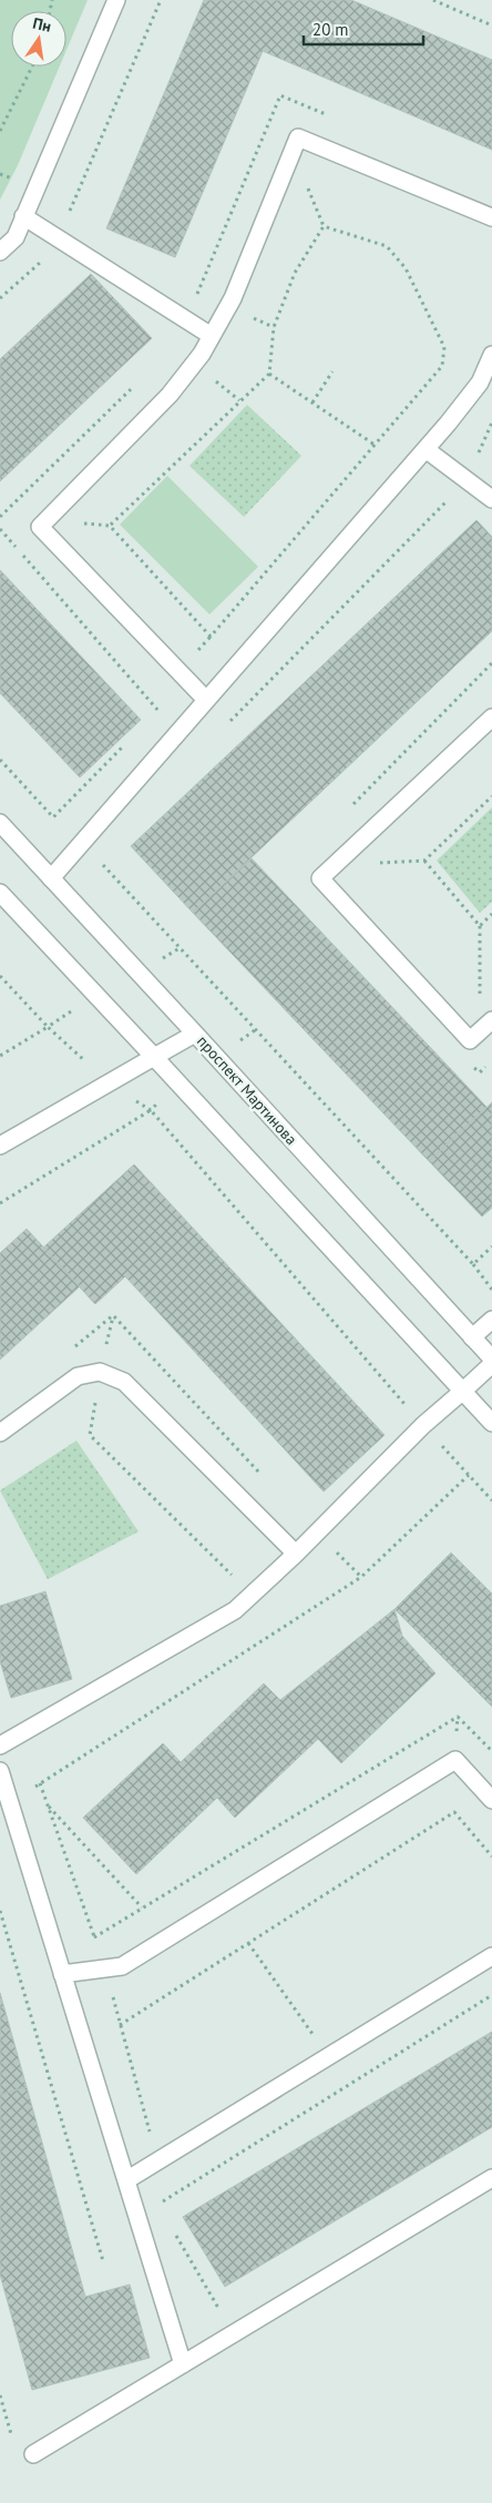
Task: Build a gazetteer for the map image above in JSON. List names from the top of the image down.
{
  "streets": {
    "street": ["проспект Мартинова"]
  },
  "scale_bar": "20 m",
  "north": "top"
}
